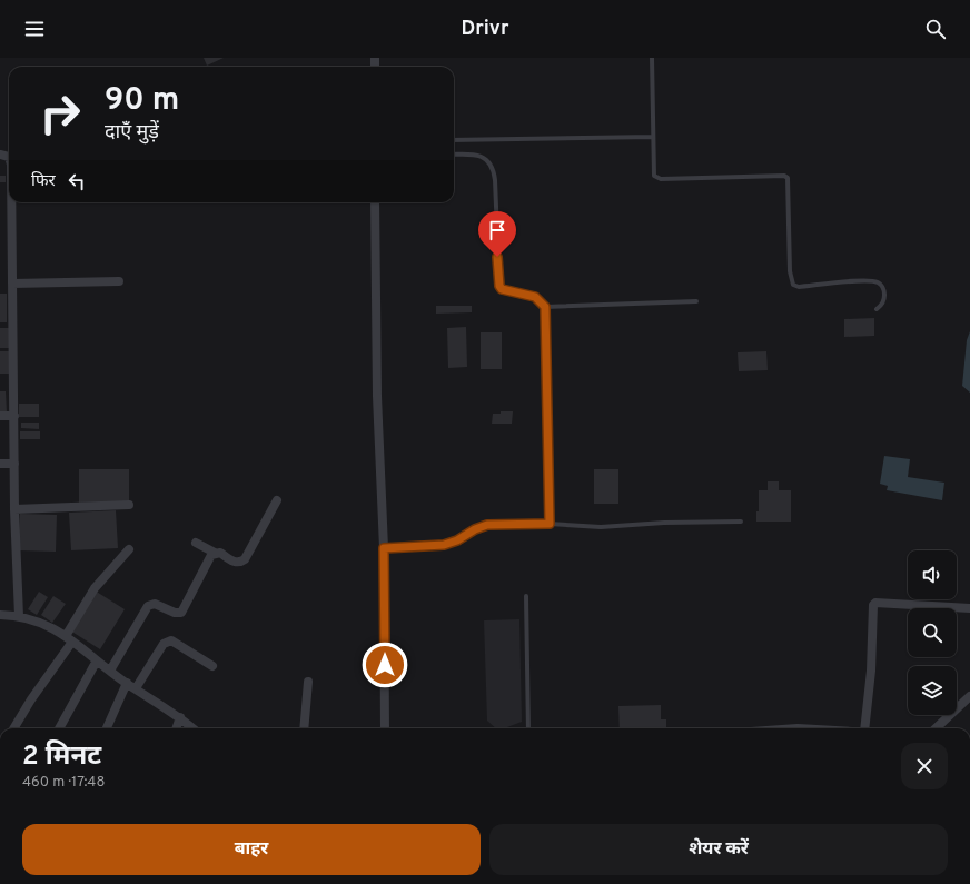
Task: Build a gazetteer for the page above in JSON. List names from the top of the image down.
{
  "page": {
    "header": "Drivr",
    "turn": ["90 m", "दाएँ मुड़ें"],
    "then": "फिर",
    "heading": ["2 मिनट", "460 m · 17:48"],
    "buttons": ["बाहर", "शेयर करें"]
  }
}
